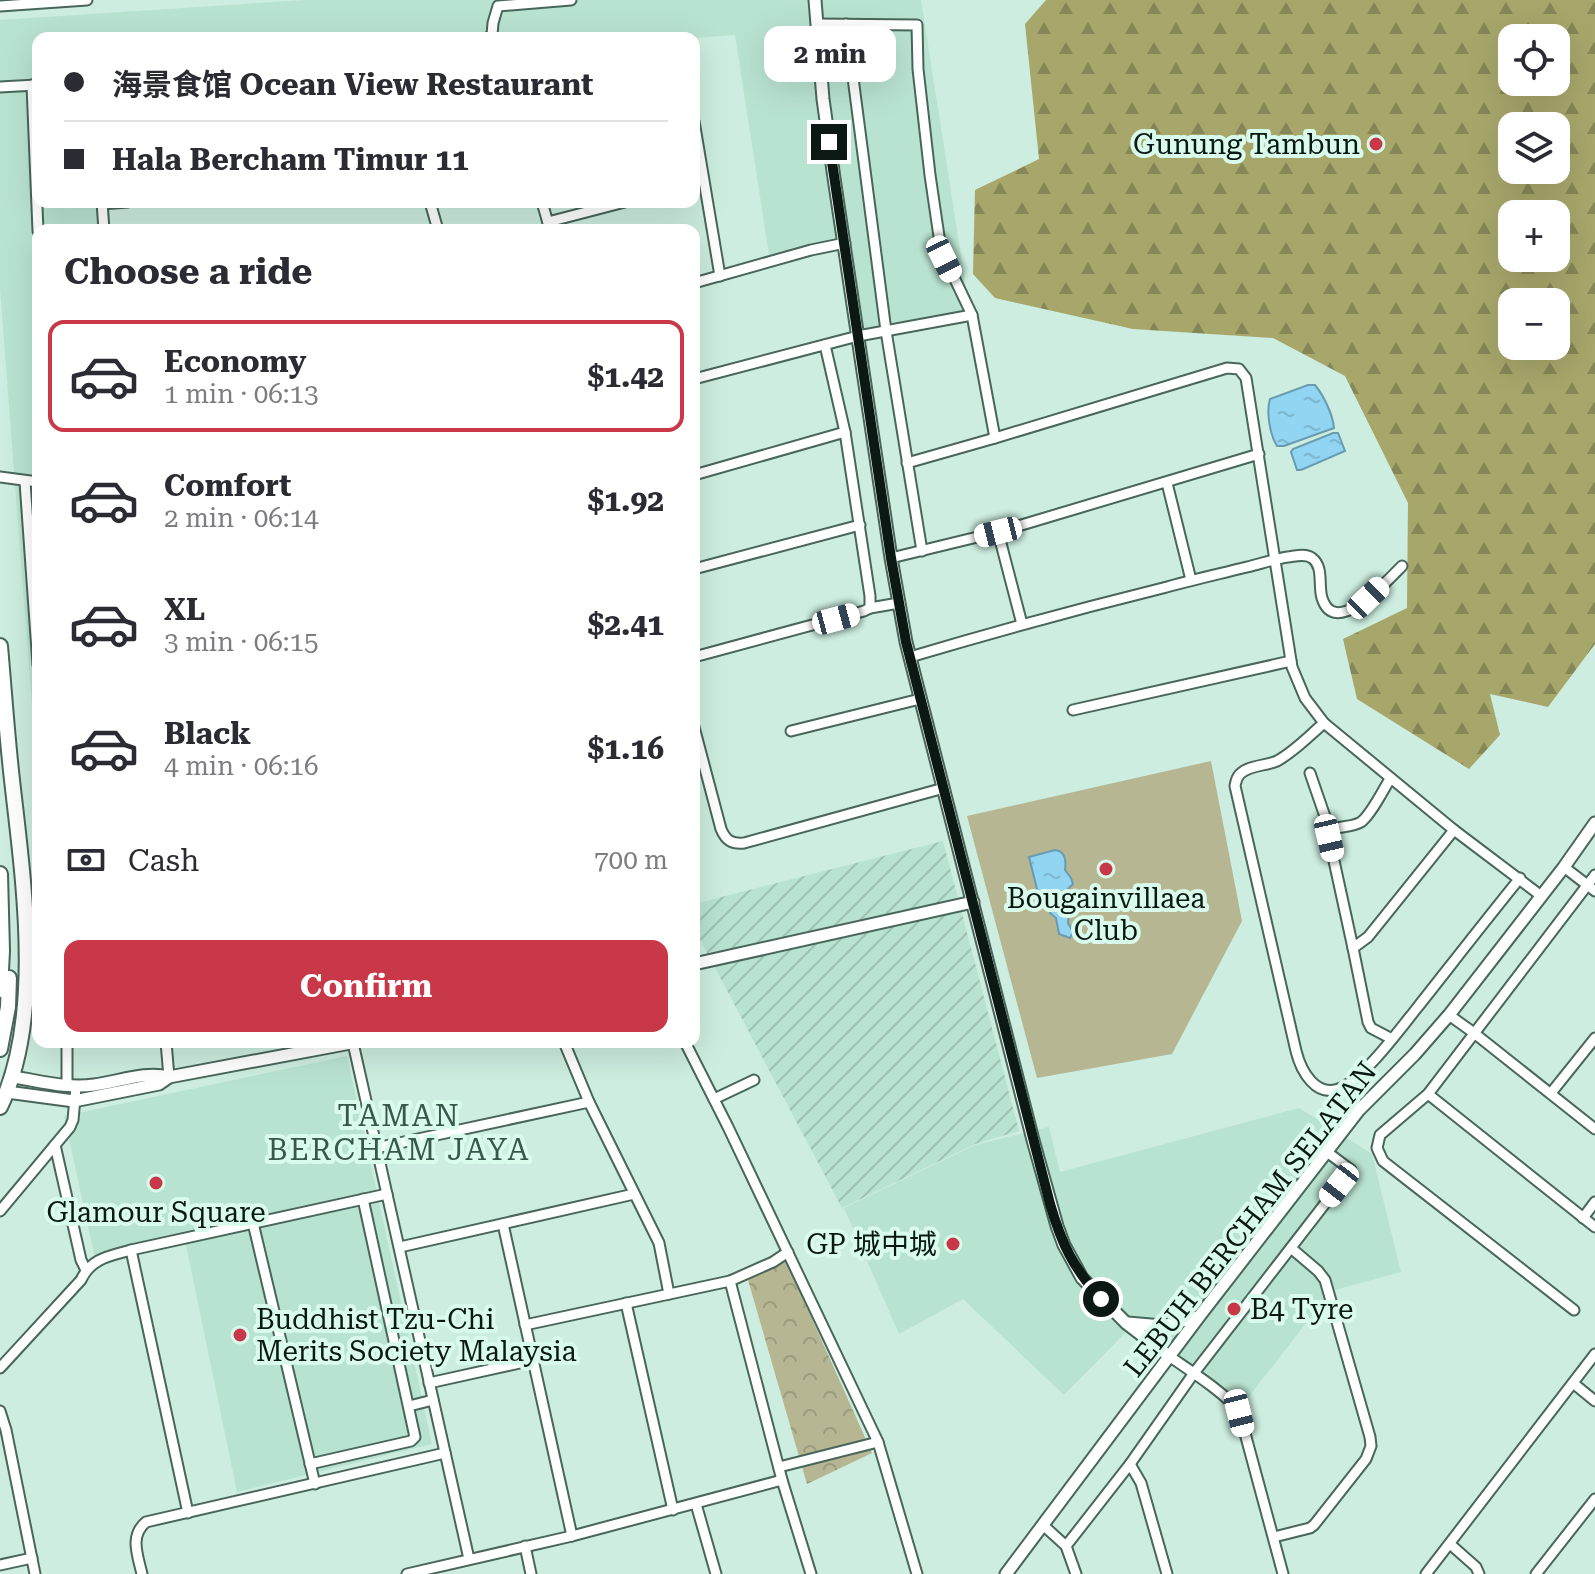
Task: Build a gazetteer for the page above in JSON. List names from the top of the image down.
{
  "streets": {
    "street": ["LEBUH BERCHAM SELATAN"]
  },
  "districts": ["TAMAN BERCHAM JAYA"],
  "places": [
    "Gunung Tambun",
    "Bougainvillaea Club",
    "Glamour Square",
    "GP 城中城",
    "B4 Tyre",
    "Buddhist Tzu-Chi Merits Society Malaysia"
  ],
  "page": {
    "map_buttons": ["+", "−"],
    "bubble": "2 min",
    "banner": ["海景食馆 Ocean View Restaurant", "Hala Bercham Timur 11"],
    "heading": "Choose a ride",
    "list": [
      {
        "name": "Economy",
        "note": "1 min · 06:13",
        "value": "$1.42"
      },
      {
        "name": "Comfort",
        "note": "2 min · 06:14",
        "value": "$1.92"
      },
      {
        "name": "XL",
        "note": "3 min · 06:15",
        "value": "$2.41"
      },
      {
        "name": "Black",
        "note": "4 min · 06:16",
        "value": "$1.16"
      }
    ],
    "pay": ["Cash", "700 m"],
    "buttons": "Confirm"
  }
}
